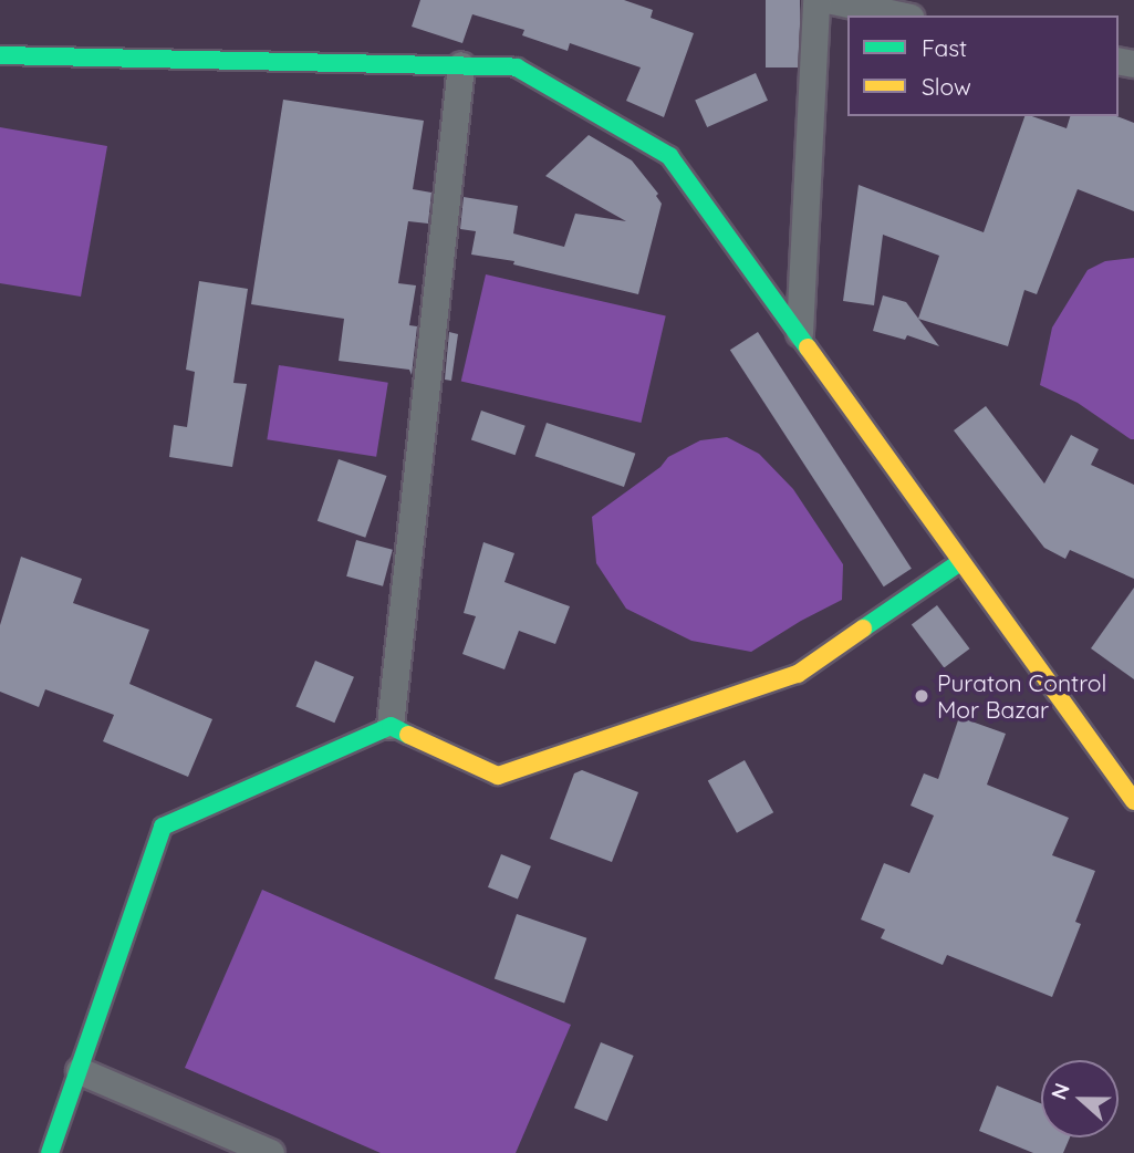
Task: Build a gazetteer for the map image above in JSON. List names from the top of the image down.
{
  "places": ["Puraton Control Mor Bazar"],
  "legend": ["Fast", "Slow"],
  "north": "left"
}
